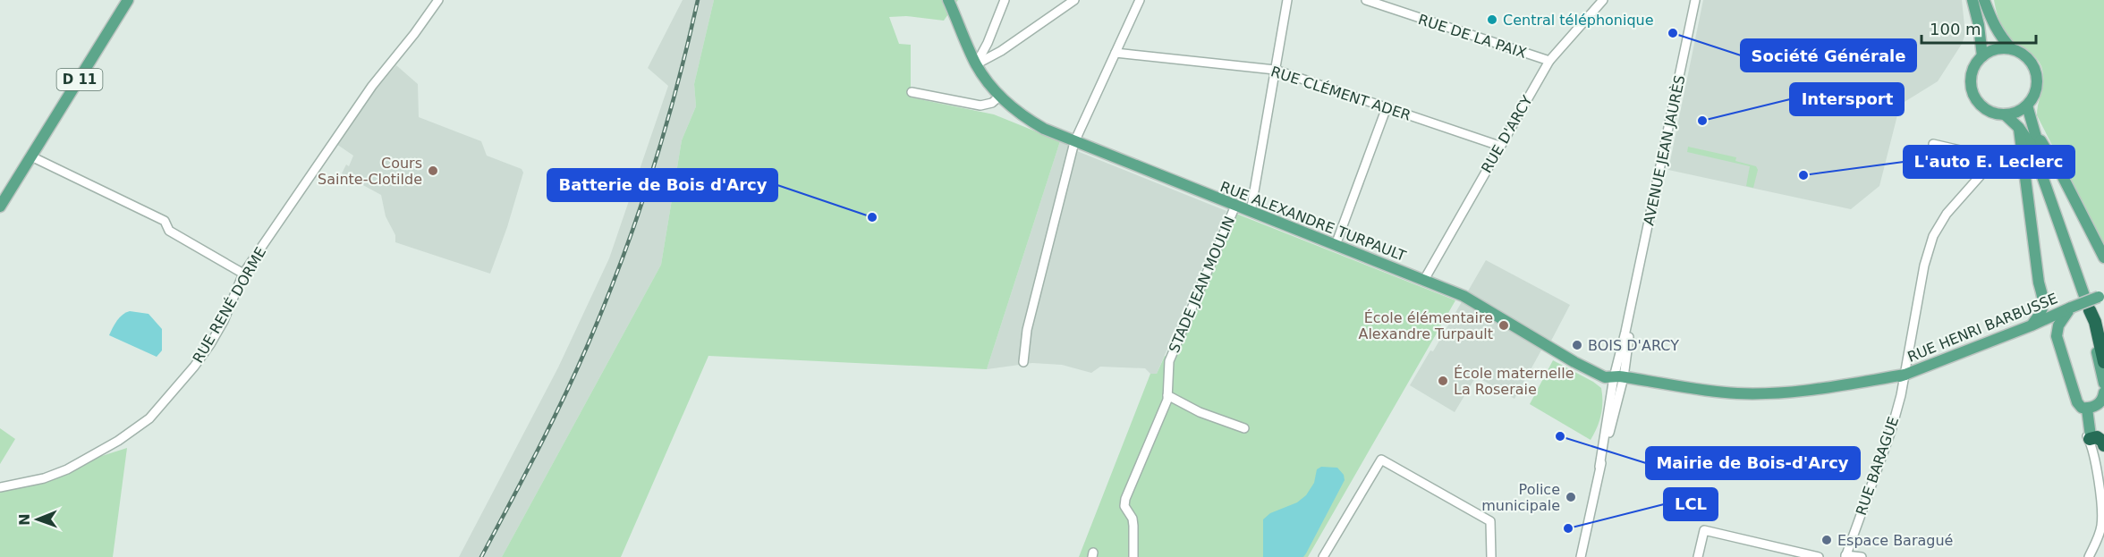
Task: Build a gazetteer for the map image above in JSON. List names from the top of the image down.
{
  "streets": {
    "main road": ["D 11", "RUE ALEXANDRE TURPAULT", "RUE HENRI BARBUSSE"],
    "street": [
      "RUE DE LA PAIX",
      "RUE CLÉMENT ADER",
      "RUE D'ARCY",
      "AVENUE JEAN JAURÈS",
      "STADE JEAN MOULIN",
      "RUE RENÉ DORME",
      "RUE BARAGUE"
    ]
  },
  "crossings": [
    ["RUE DE LA PAIX", "RUE D'ARCY"],
    ["RUE CLÉMENT ADER", "RUE D'ARCY"],
    ["RUE D'ARCY", "RUE ALEXANDRE TURPAULT"],
    ["AVENUE JEAN JAURÈS", "RUE ALEXANDRE TURPAULT"],
    ["AVENUE JEAN JAURÈS", "RUE HENRI BARBUSSE"],
    ["RUE ALEXANDRE TURPAULT", "STADE JEAN MOULIN"],
    ["RUE ALEXANDRE TURPAULT", "RUE HENRI BARBUSSE"],
    ["RUE HENRI BARBUSSE", "RUE BARAGUE"]
  ],
  "places": [
    "Central téléphonique",
    "Société Générale",
    "Intersport",
    "Cours Sainte-Clotilde",
    "L'auto E. Leclerc",
    "Batterie de Bois d'Arcy",
    "École élémentaire Alexandre Turpault",
    "BOIS D'ARCY",
    "École maternelle La Roseraie",
    "Mairie de Bois-d'Arcy",
    "Police municipale",
    "LCL",
    "Espace Baragué"
  ],
  "scale_bar": "100 m",
  "north": "left"
}
